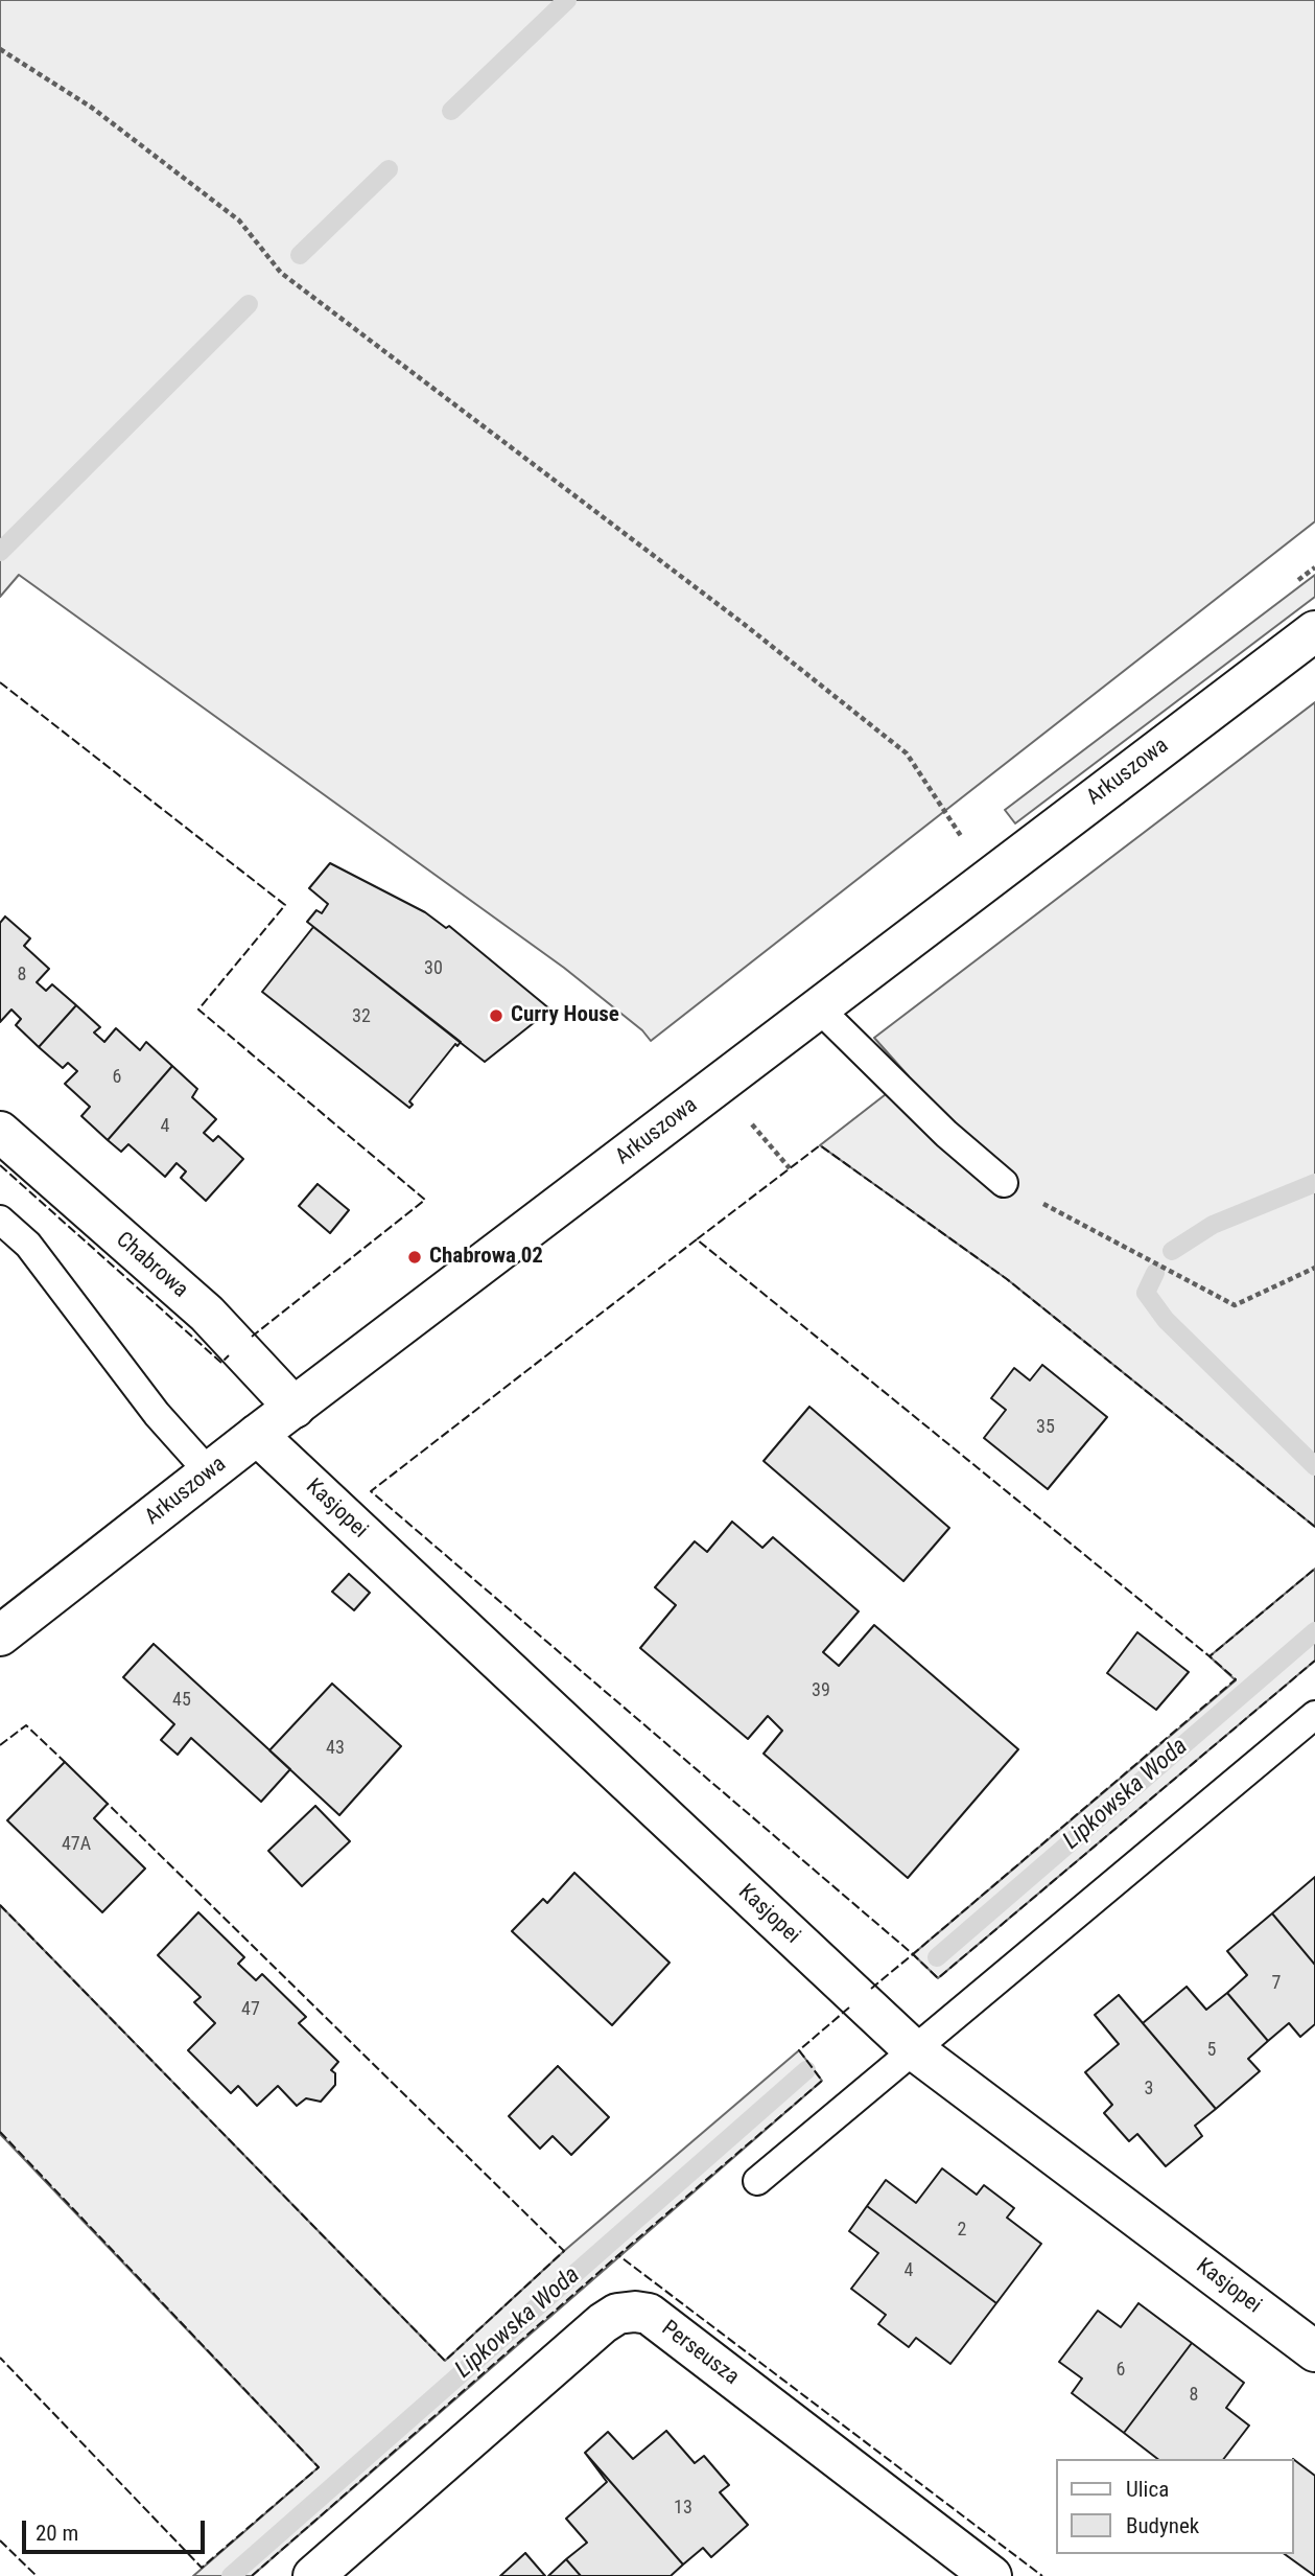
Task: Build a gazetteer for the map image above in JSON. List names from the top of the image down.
{
  "streets": {
    "street": [
      "Arkuszowa",
      "Chabrowa",
      "Kasjopei",
      "Perseusza"
    ]
  },
  "crossings": [
    ["Arkuszowa", "Chabrowa"],
    ["Arkuszowa", "Kasjopei"]
  ],
  "water": ["Lipkowska Woda"],
  "places": ["Curry House", "Chabrowa 02"],
  "house_numbers": [
    "30",
    "8",
    "32",
    "6",
    "4",
    "35",
    "39",
    "45",
    "43",
    "47A",
    "7",
    "47",
    "5",
    "3",
    "2",
    "4",
    "6",
    "8",
    "13"
  ],
  "legend": ["Ulica", "Budynek"],
  "scale_bar": "20 m"
}
